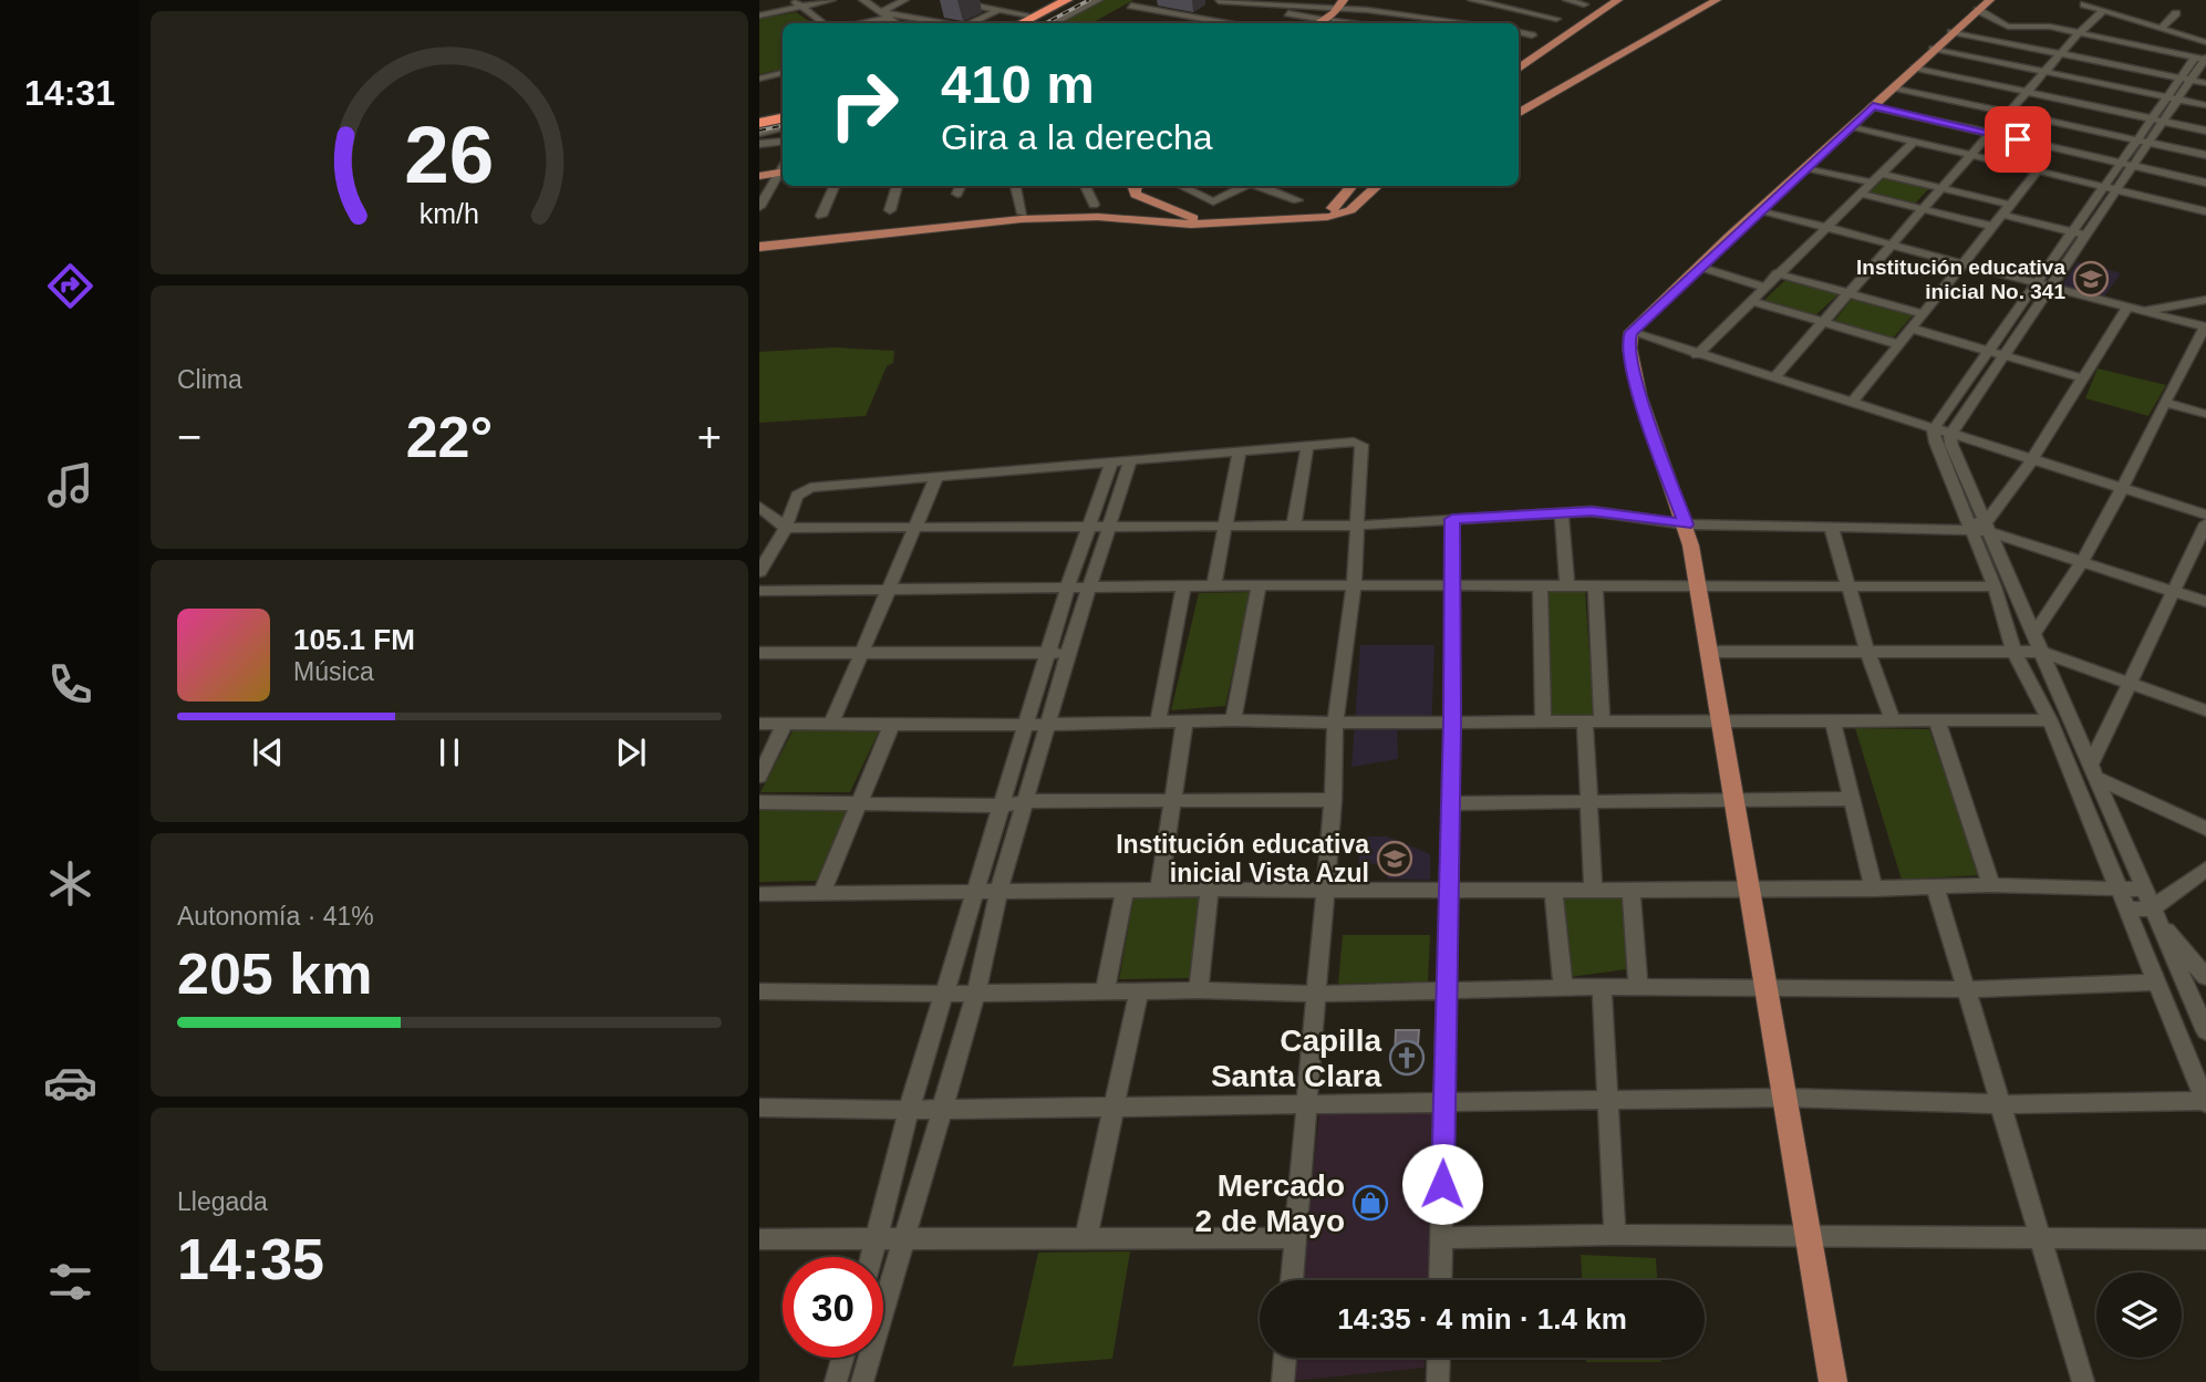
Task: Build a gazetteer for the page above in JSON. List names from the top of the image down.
{
  "places": {
    "school or university": ["Institución educativa inicial No. 341", "Institución educativa inicial Vista Azul"],
    "church": ["Capilla Santa Clara"],
    "shop": ["Mercado 2 de Mayo"]
  },
  "page": {
    "tabs": "14:31",
    "turn": ["410 m", "Gira a la derecha"],
    "tile": [
      "Clima",
      ["Autonomía · 41%", "205 km"],
      ["Llegada", "14:35"]
    ],
    "heat": ["−", "22°", "+"],
    "song": ["105.1 FM", "Música"],
    "limit": "30",
    "trip": "14:35 · 4 min · 1.4 km",
    "gauge": ["26", "km/h"]
  }
}
